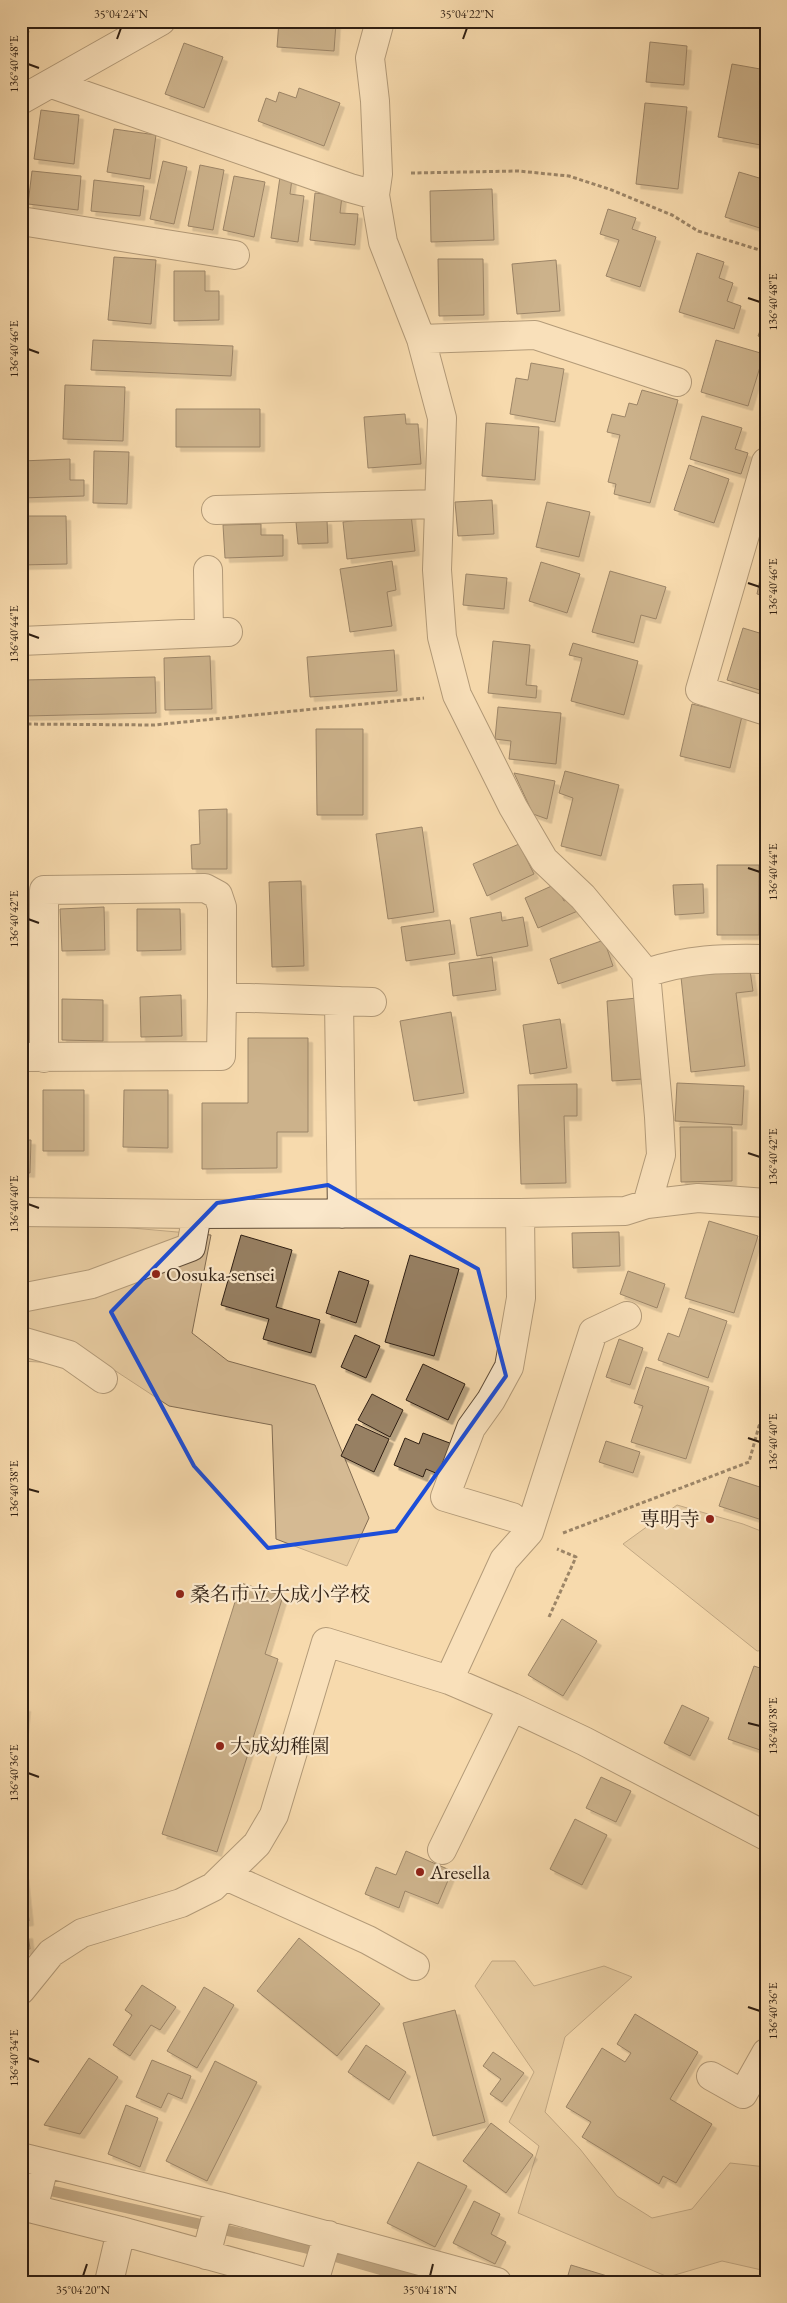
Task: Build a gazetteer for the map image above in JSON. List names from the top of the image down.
{
  "places": [
    "Oosuka-sensei",
    "専明寺",
    "桑名市立大成小学校",
    "大成幼稚園",
    "Aresella"
  ],
  "coordinates": [
    "35°04'24\"N",
    "35°04'22\"N",
    "136°40'48\"E",
    "136°40'46\"E",
    "136°40'44\"E",
    "136°40'42\"E",
    "136°40'40\"E",
    "136°40'38\"E",
    "136°40'36\"E",
    "136°40'34\"E",
    "35°04'20\"N",
    "35°04'18\"N"
  ]
}
